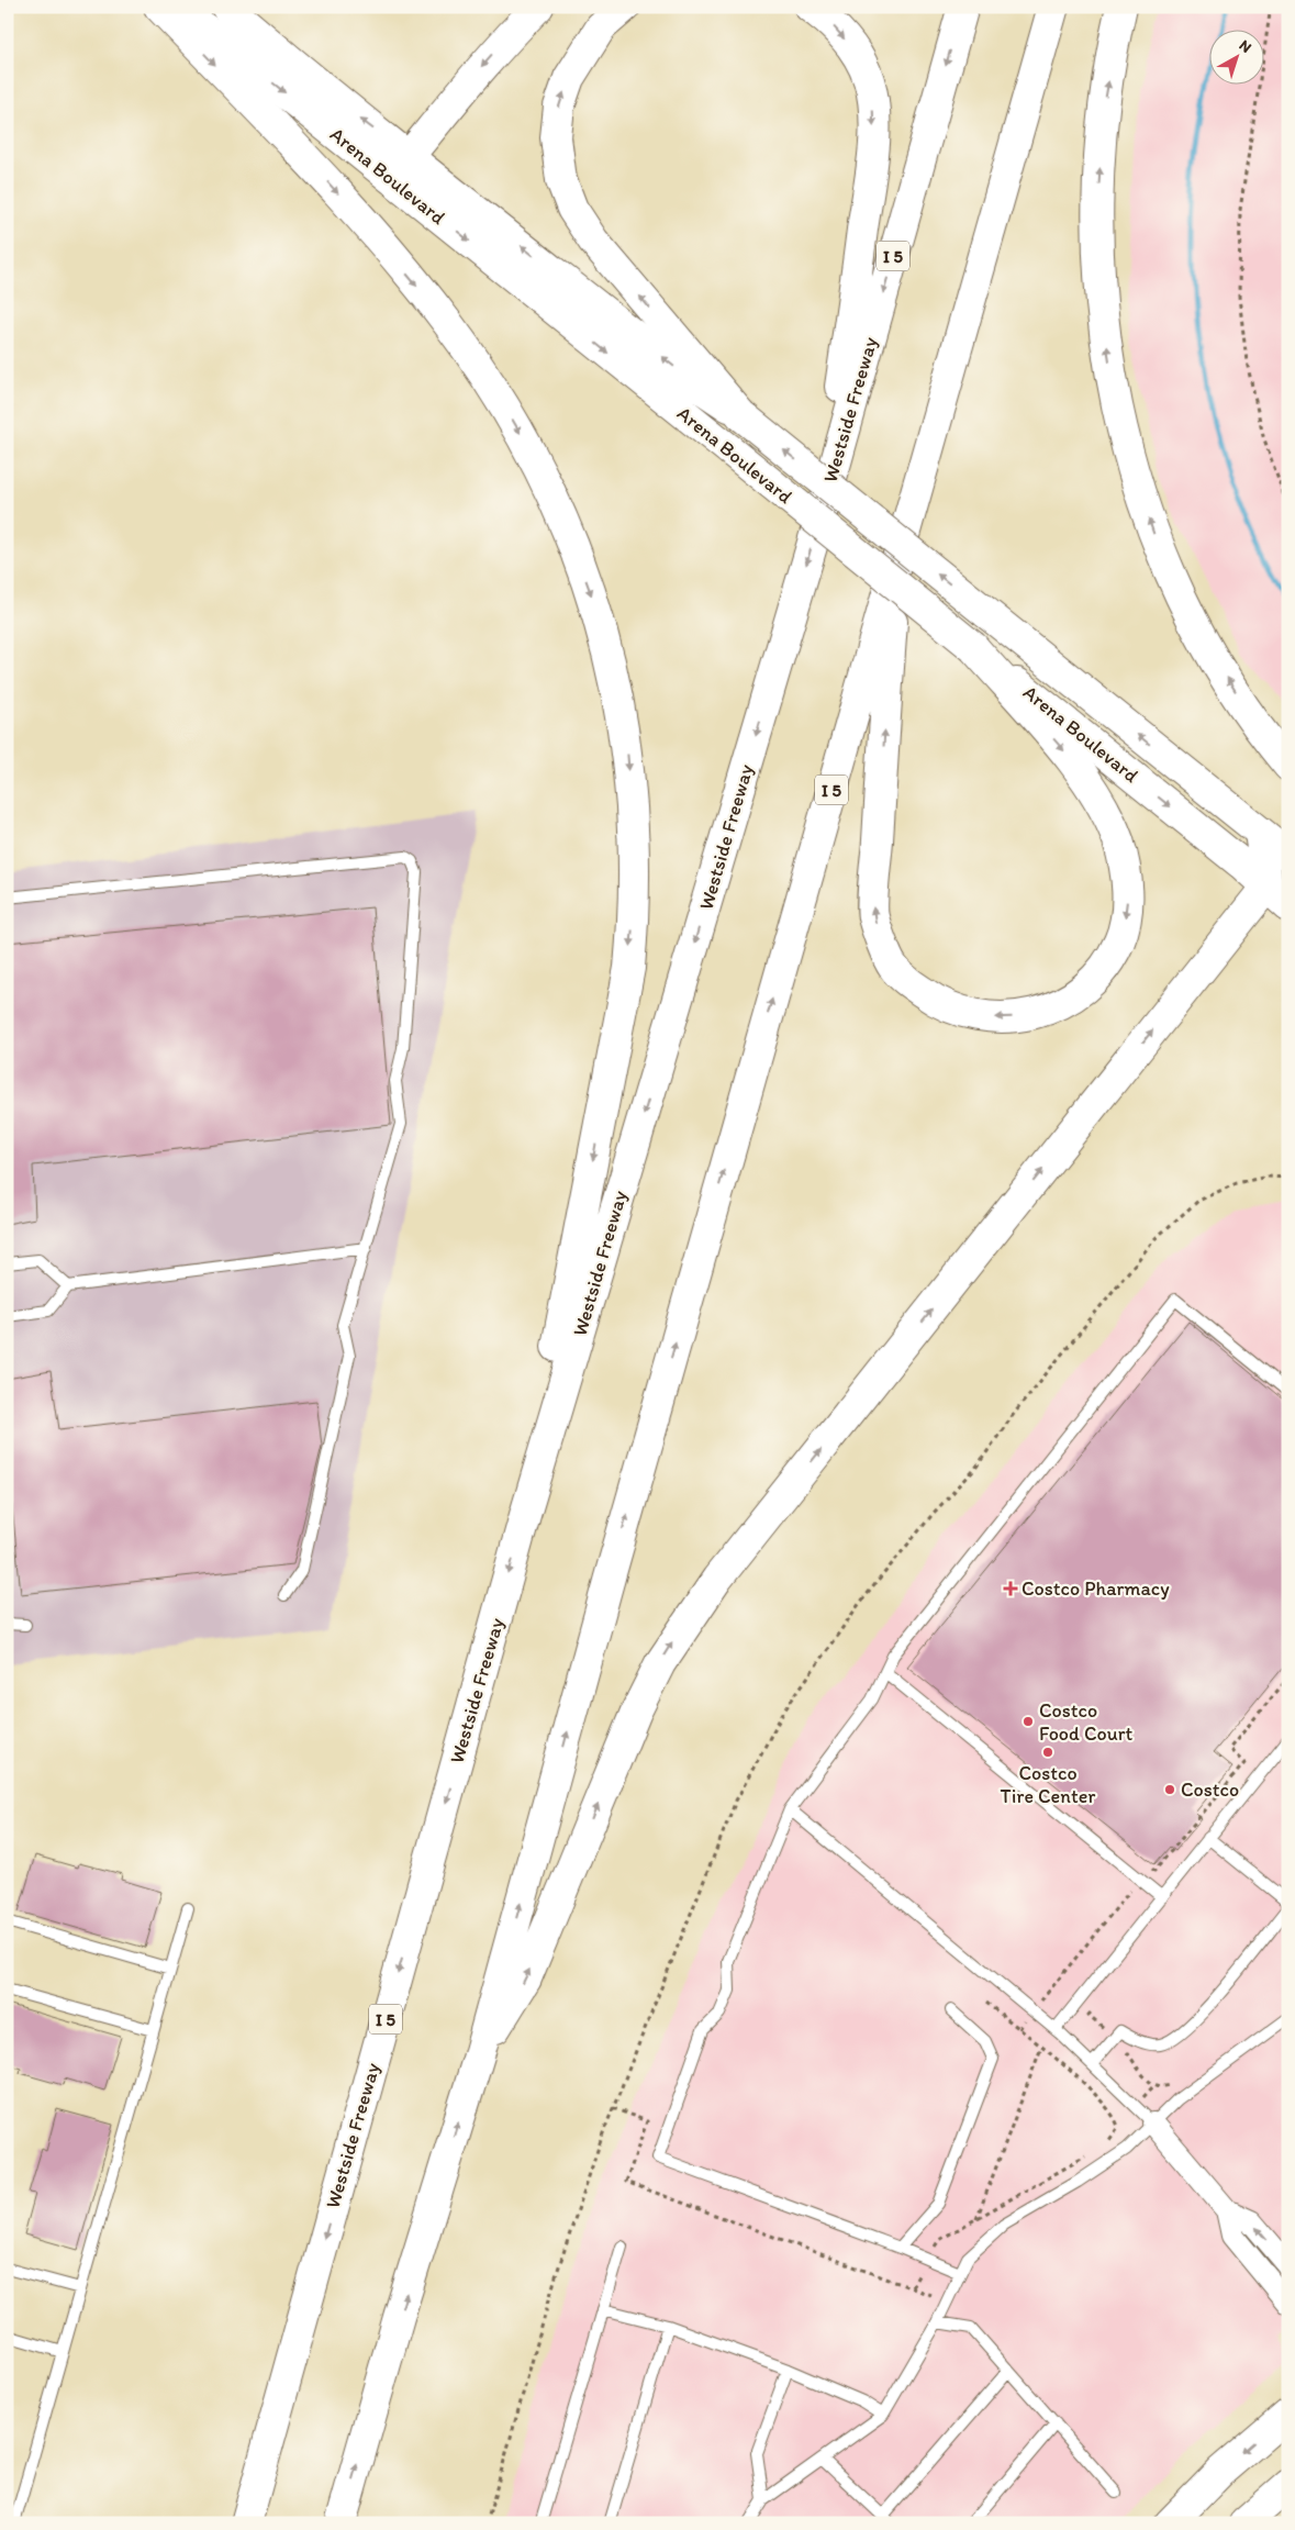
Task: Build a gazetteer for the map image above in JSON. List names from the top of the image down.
{
  "streets": {
    "main road": ["Arena Boulevard", "I 5", "Westside Freeway"]
  },
  "places": {
    "health": ["Costco Pharmacy"],
    "other": ["Costco Food Court", "Costco Tire Center", "Costco"]
  },
  "north": "top right"
}
